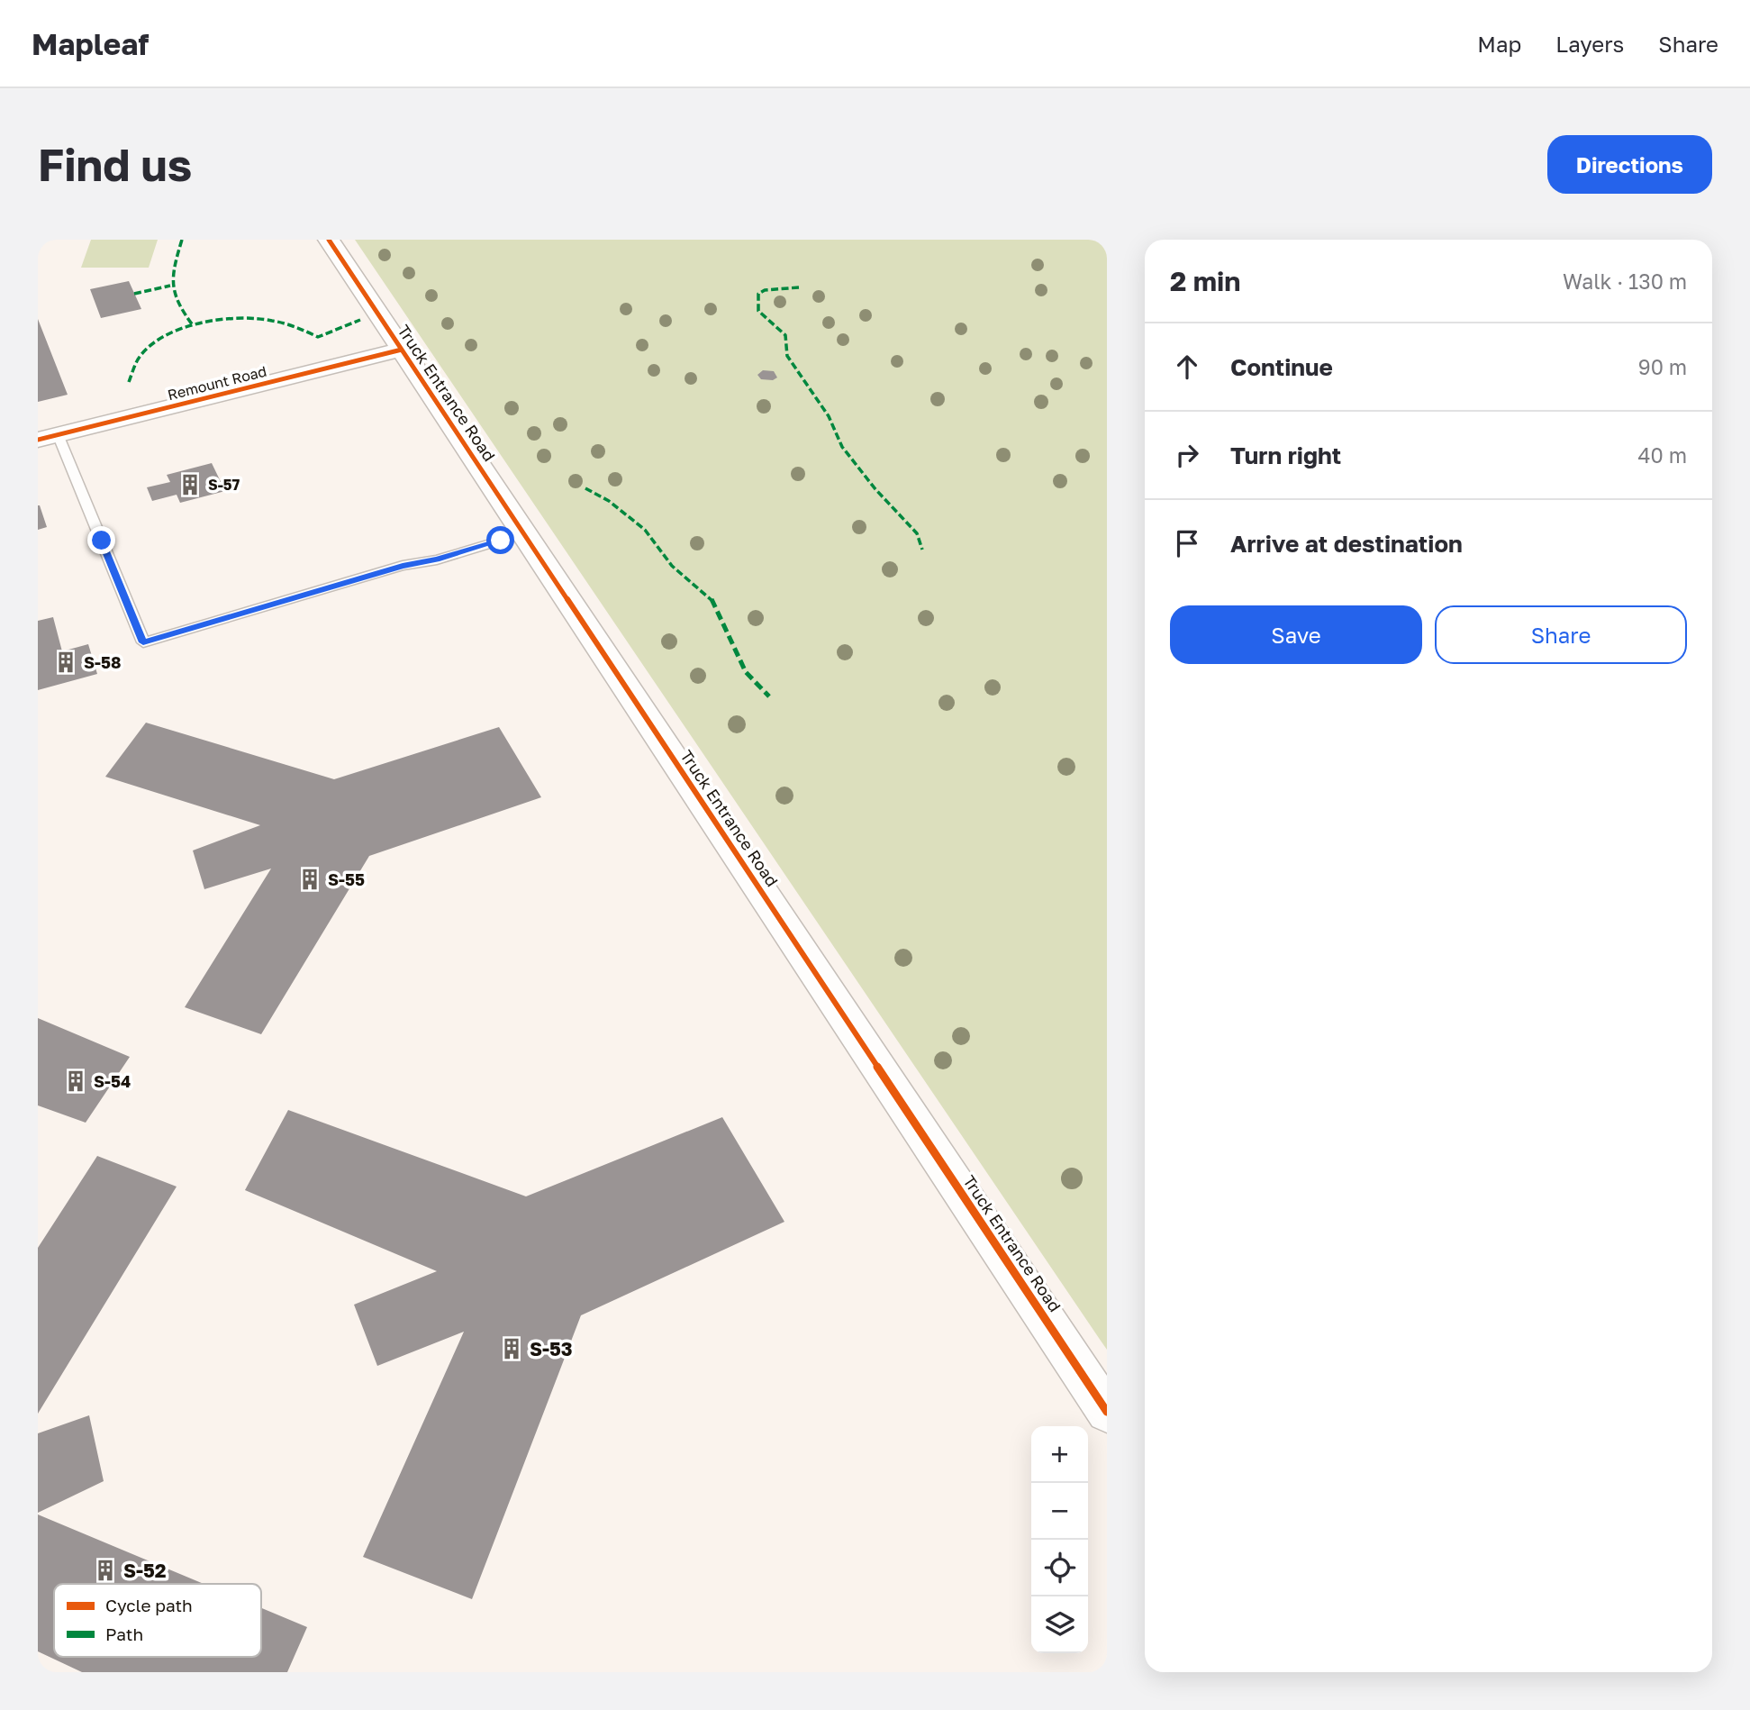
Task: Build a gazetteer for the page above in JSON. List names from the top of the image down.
{
  "streets": {
    "street": ["Remount Road", "Truck Entrance Road"]
  },
  "crossings": [
    ["Remount Road", "Truck Entrance Road"]
  ],
  "places": {
    "building": [
      "S-57",
      "S-58",
      "S-55",
      "S-54",
      "S-53",
      "S-52"
    ]
  },
  "legend": ["Cycle path", "Path"],
  "page": {
    "header": "Mapleaf",
    "nav": ["Map", "Layers", "Share"],
    "buttons": [
      "Directions",
      ["Save", "Share"]
    ],
    "title": "Find us",
    "heading": ["2 min", "Walk · 130 m"],
    "list": [
      ["Continue", "90 m"],
      ["Turn right", "40 m"],
      "Arrive at destination"
    ],
    "map_buttons": ["+", "−"]
  }
}
